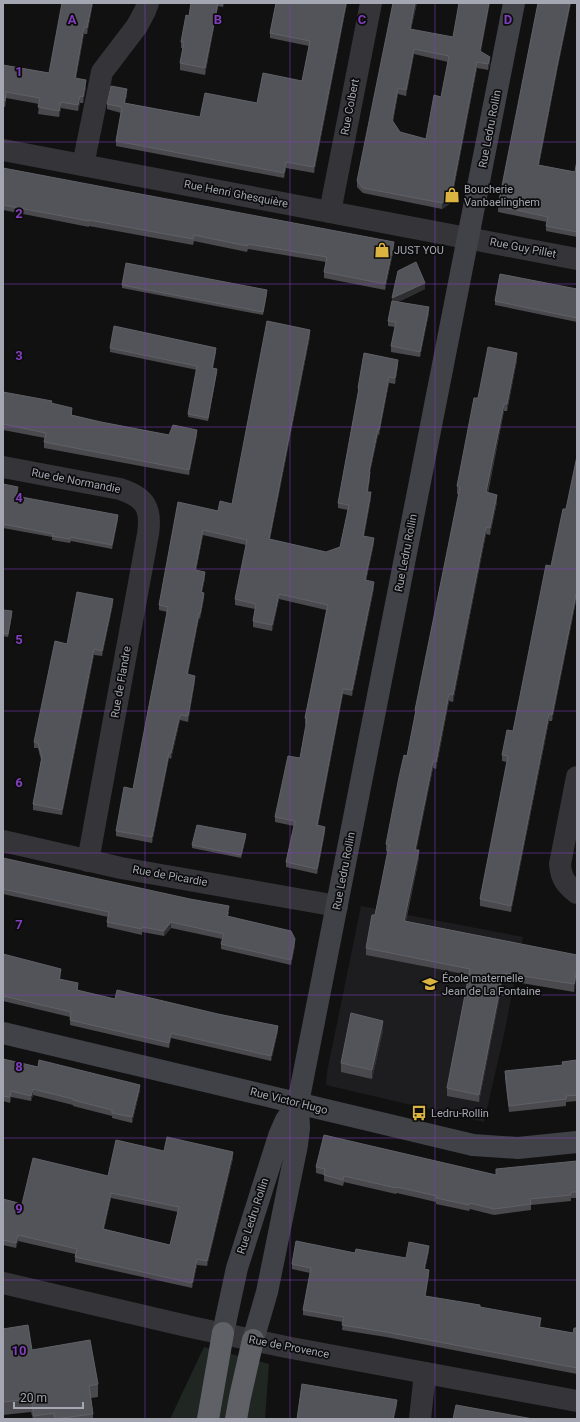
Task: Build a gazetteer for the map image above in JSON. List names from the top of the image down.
{
  "streets": {
    "street": [
      "Rue Colbert",
      "Rue Ledru Rollin",
      "Rue Henri Ghesquière",
      "Rue Guy Pillet",
      "Rue de Normandie",
      "Rue de Flandre",
      "Rue de Picardie",
      "Rue Victor Hugo",
      "Rue de Provence"
    ]
  },
  "crossings": [
    ["Rue Colbert", "Rue Henri Ghesquière"],
    ["Rue Ledru Rollin", "Rue Henri Ghesquière"],
    ["Rue Ledru Rollin", "Rue Guy Pillet"],
    ["Rue Ledru Rollin", "Rue de Picardie"],
    ["Rue Ledru Rollin", "Rue Victor Hugo"],
    ["Rue Ledru Rollin", "Rue de Provence"],
    ["Rue Henri Ghesquière", "Rue Guy Pillet"],
    ["Rue de Normandie", "Rue de Flandre"],
    ["Rue de Flandre", "Rue de Picardie"]
  ],
  "places": {
    "shop": ["Boucherie Vanbaelinghem", "JUST YOU"],
    "school or university": ["École maternelle Jean de La Fontaine"],
    "bus stop": ["Ledru-Rollin"]
  },
  "scale_bar": "20 m",
  "grid": {
    "columns": [
      "A",
      "B",
      "C",
      "D"
    ],
    "rows": [
      "1",
      "2",
      "3",
      "4",
      "5",
      "6",
      "7",
      "8",
      "9",
      "10"
    ]
  }
}
